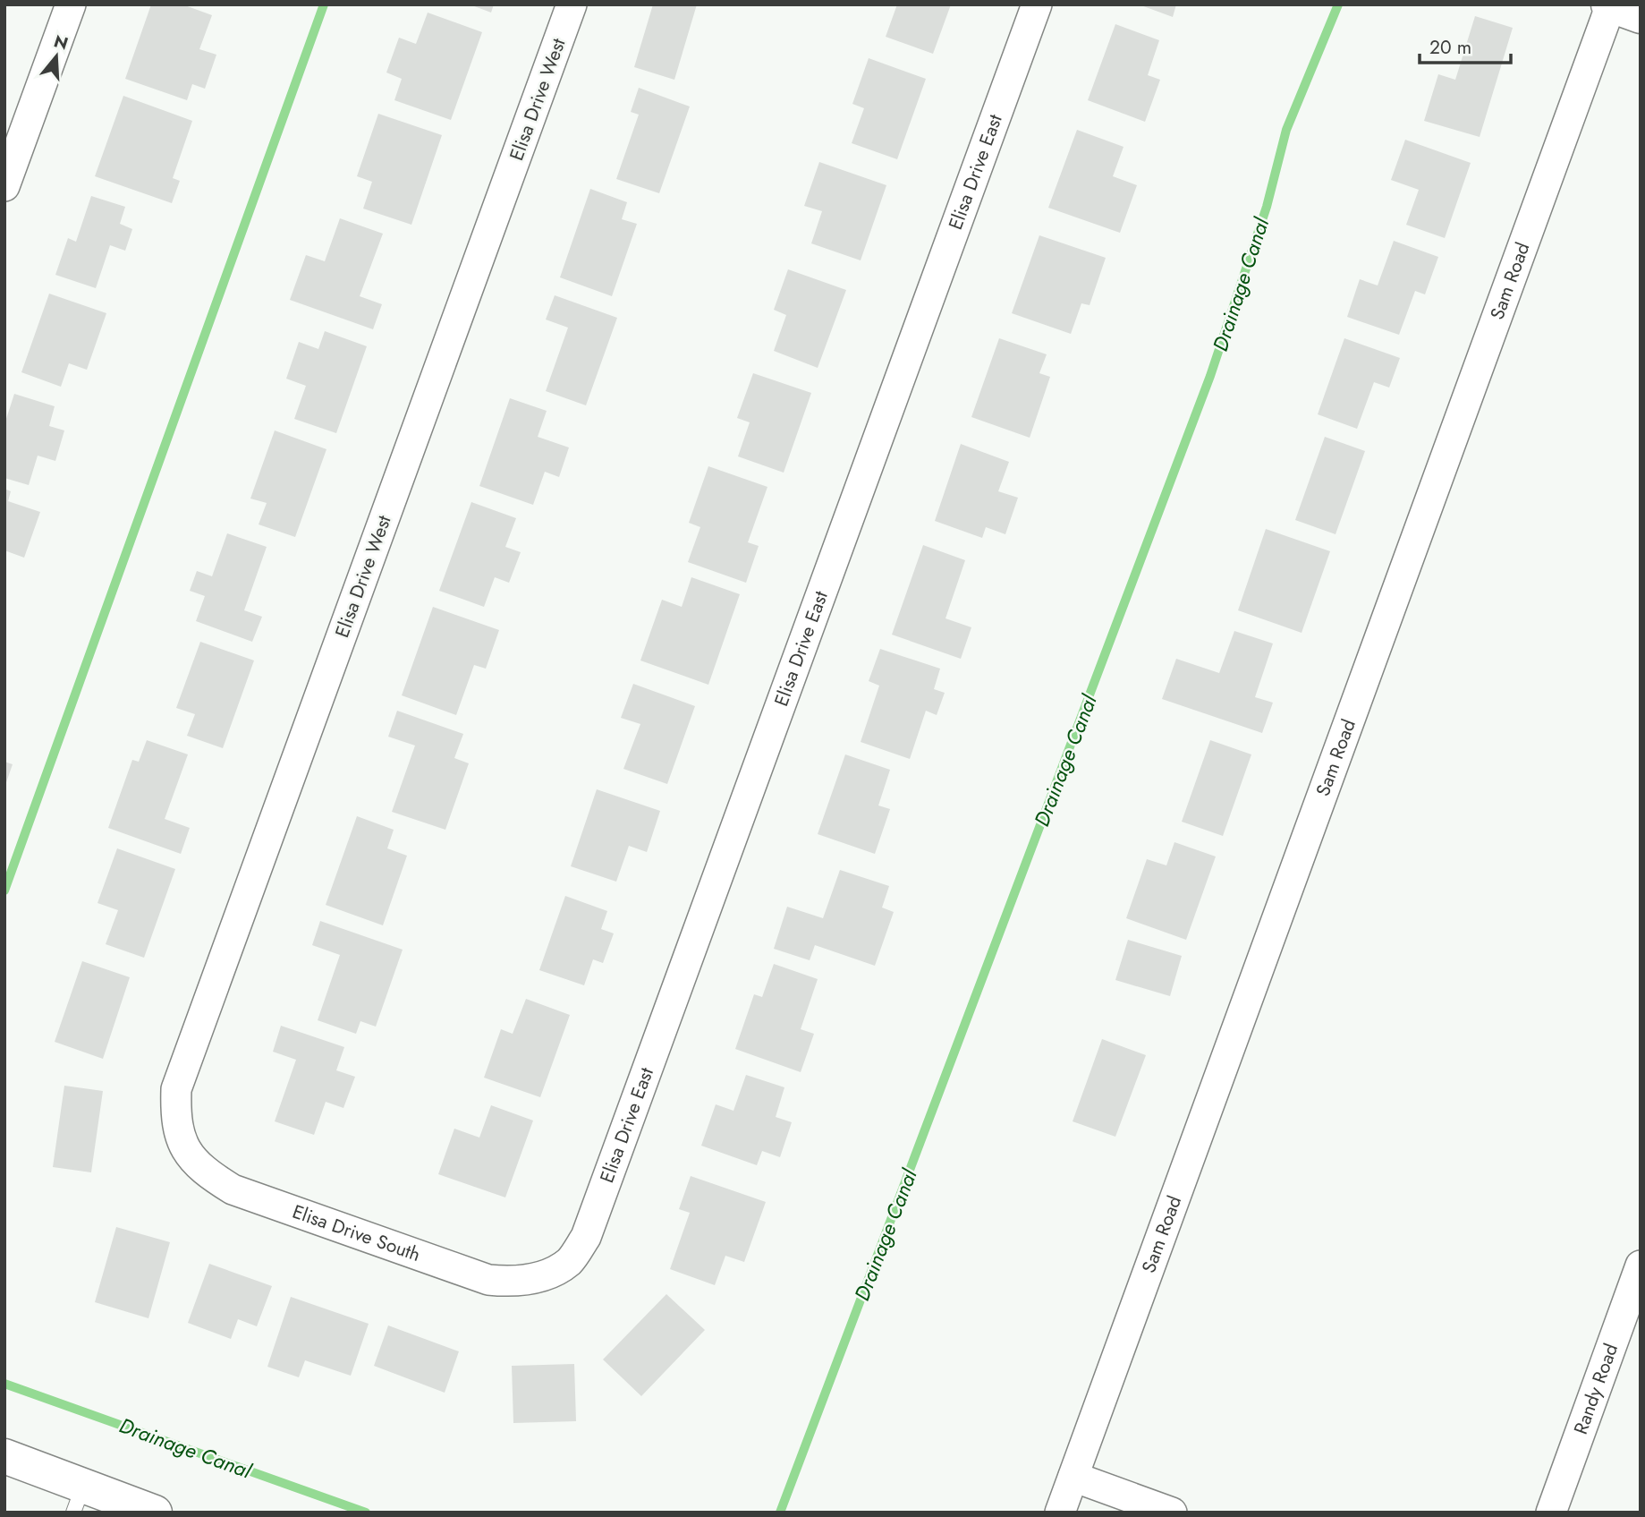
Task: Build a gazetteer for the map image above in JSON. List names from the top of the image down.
{
  "streets": {
    "street": [
      "Elisa Drive West",
      "Elisa Drive East",
      "Sam Road",
      "Elisa Drive South",
      "Randy Road"
    ]
  },
  "crossings": [
    ["Elisa Drive West", "Elisa Drive South"],
    ["Elisa Drive East", "Elisa Drive South"]
  ],
  "water": ["Drainage Canal"],
  "scale_bar": "20 m",
  "north": "top"
}
